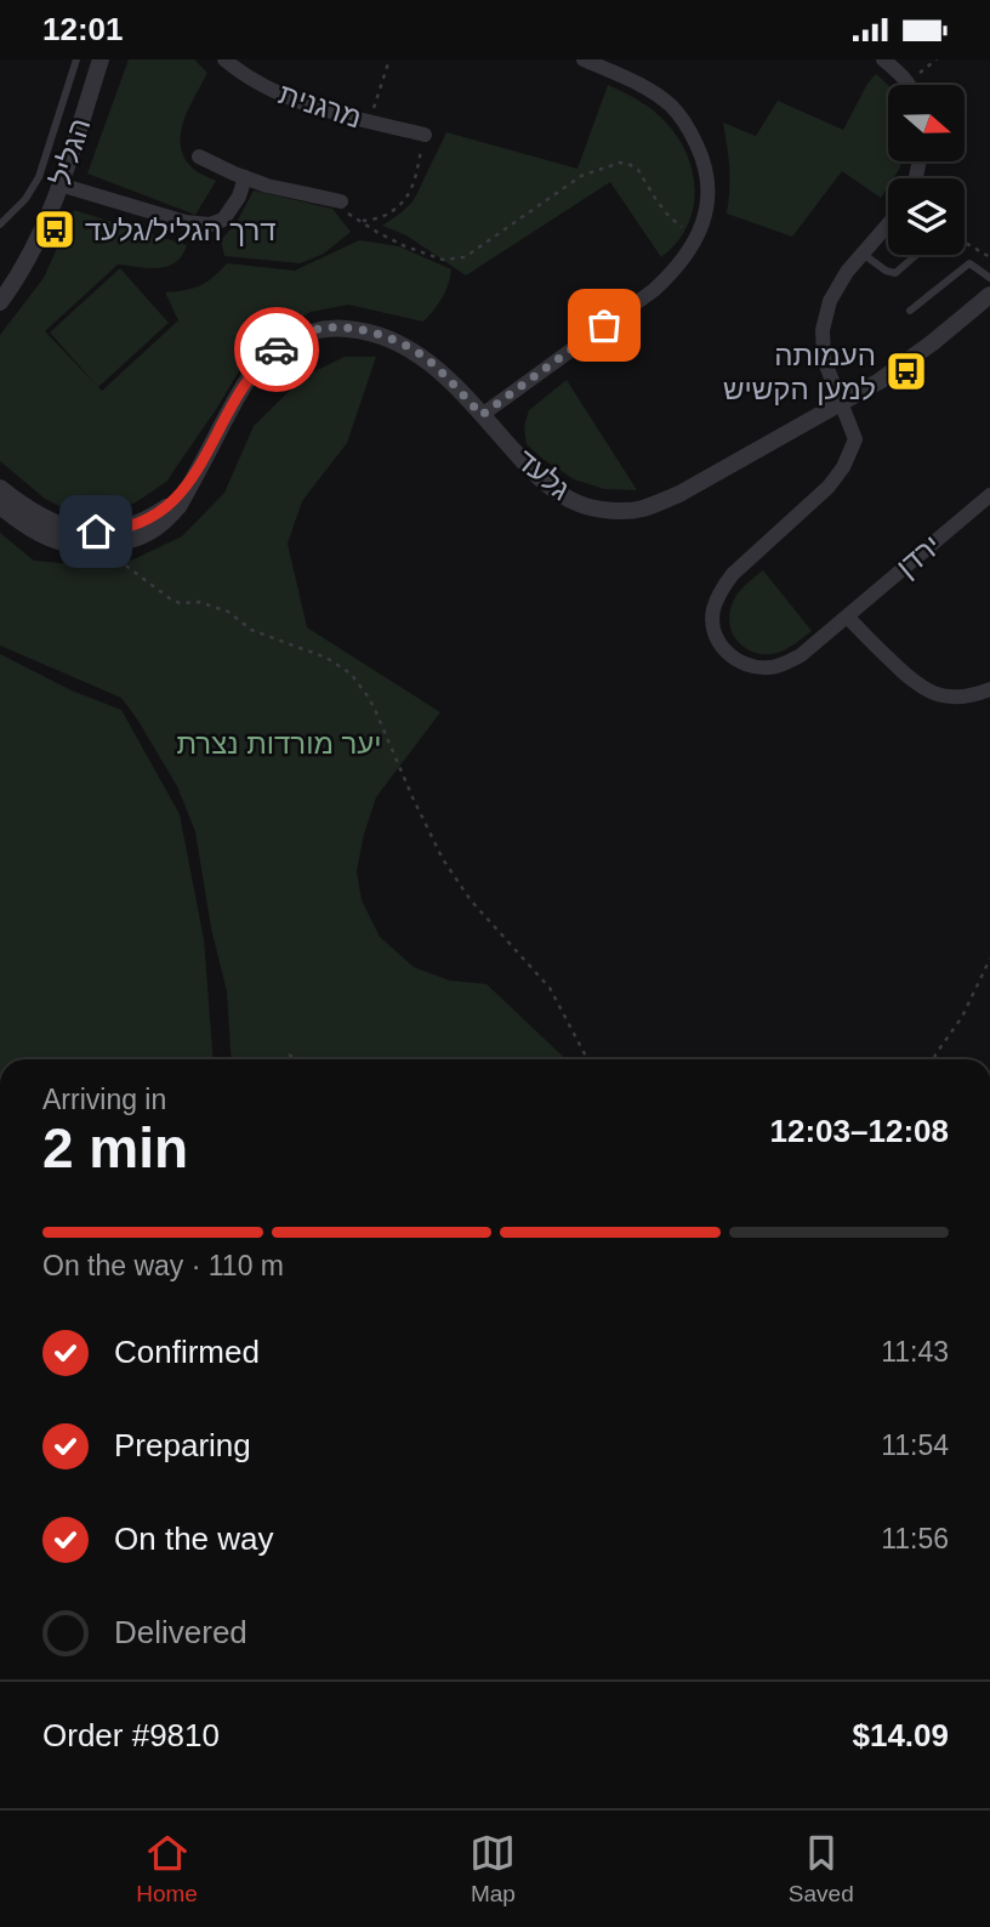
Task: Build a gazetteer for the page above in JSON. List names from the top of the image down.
{
  "streets": {
    "street": [
      "מרגנית",
      "הגליל",
      "גלעד",
      "ירדן"
    ]
  },
  "crossings": [
    ["גלעד", "ירדן"]
  ],
  "parks": ["יער מורדות נצרת"],
  "places": {
    "bus stop": ["דרך הגליל/גלעד", "העמותה למען הקשיש"]
  },
  "north": "right",
  "page": {
    "status": "12:01",
    "heading": ["2 min", "Arriving in", "12:03–12:08"],
    "panel": ["Order #9810", "$14.09"],
    "bar": "On the way · 110 m",
    "list": [
      ["Confirmed", "11:43"],
      ["Preparing", "11:54"],
      ["On the way", "11:56"],
      "Delivered"
    ],
    "tabs": ["Home", "Map", "Saved"]
  }
}
